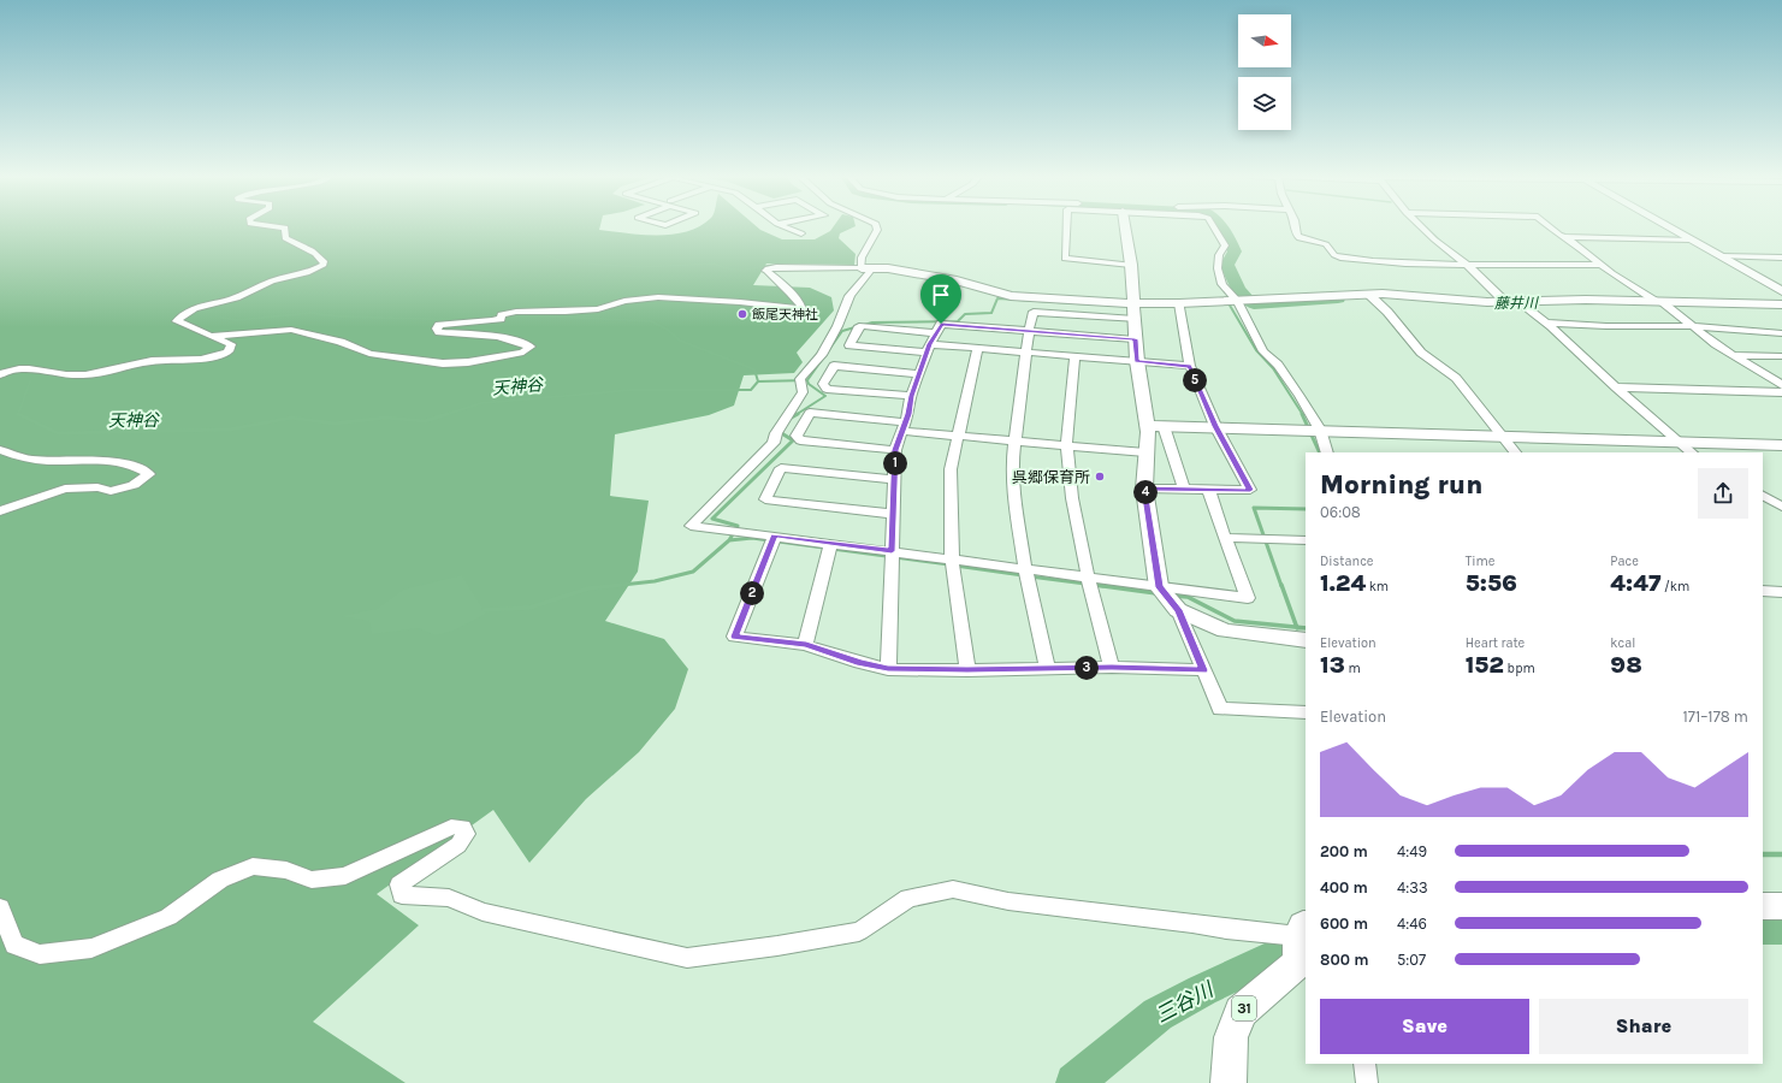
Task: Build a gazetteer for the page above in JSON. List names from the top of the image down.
{
  "streets": {
    "main road": ["31"]
  },
  "water": ["藤井川", "天神谷", "三谷川"],
  "places": ["飯尾天神社", "呉郷保育所"],
  "north": "right",
  "page": {
    "pins": [
      "5",
      "1",
      "4",
      "2",
      "3"
    ],
    "heading": ["Morning run", "06:08"],
    "stats": [
      ["Distance", "1.24 km"],
      ["Time", "5:56"],
      ["Pace", "4:47 /km"],
      ["Elevation", "13 m"],
      ["Heart rate", "152 bpm"],
      ["kcal", "98"]
    ],
    "chart": ["Elevation", "171–178 m"],
    "list": [
      {
        "name": "200 m",
        "note": "4:49"
      },
      {
        "name": "400 m",
        "note": "4:33"
      },
      {
        "name": "600 m",
        "note": "4:46"
      },
      {
        "name": "800 m",
        "note": "5:07"
      }
    ],
    "buttons": ["Save", "Share"]
  }
}
